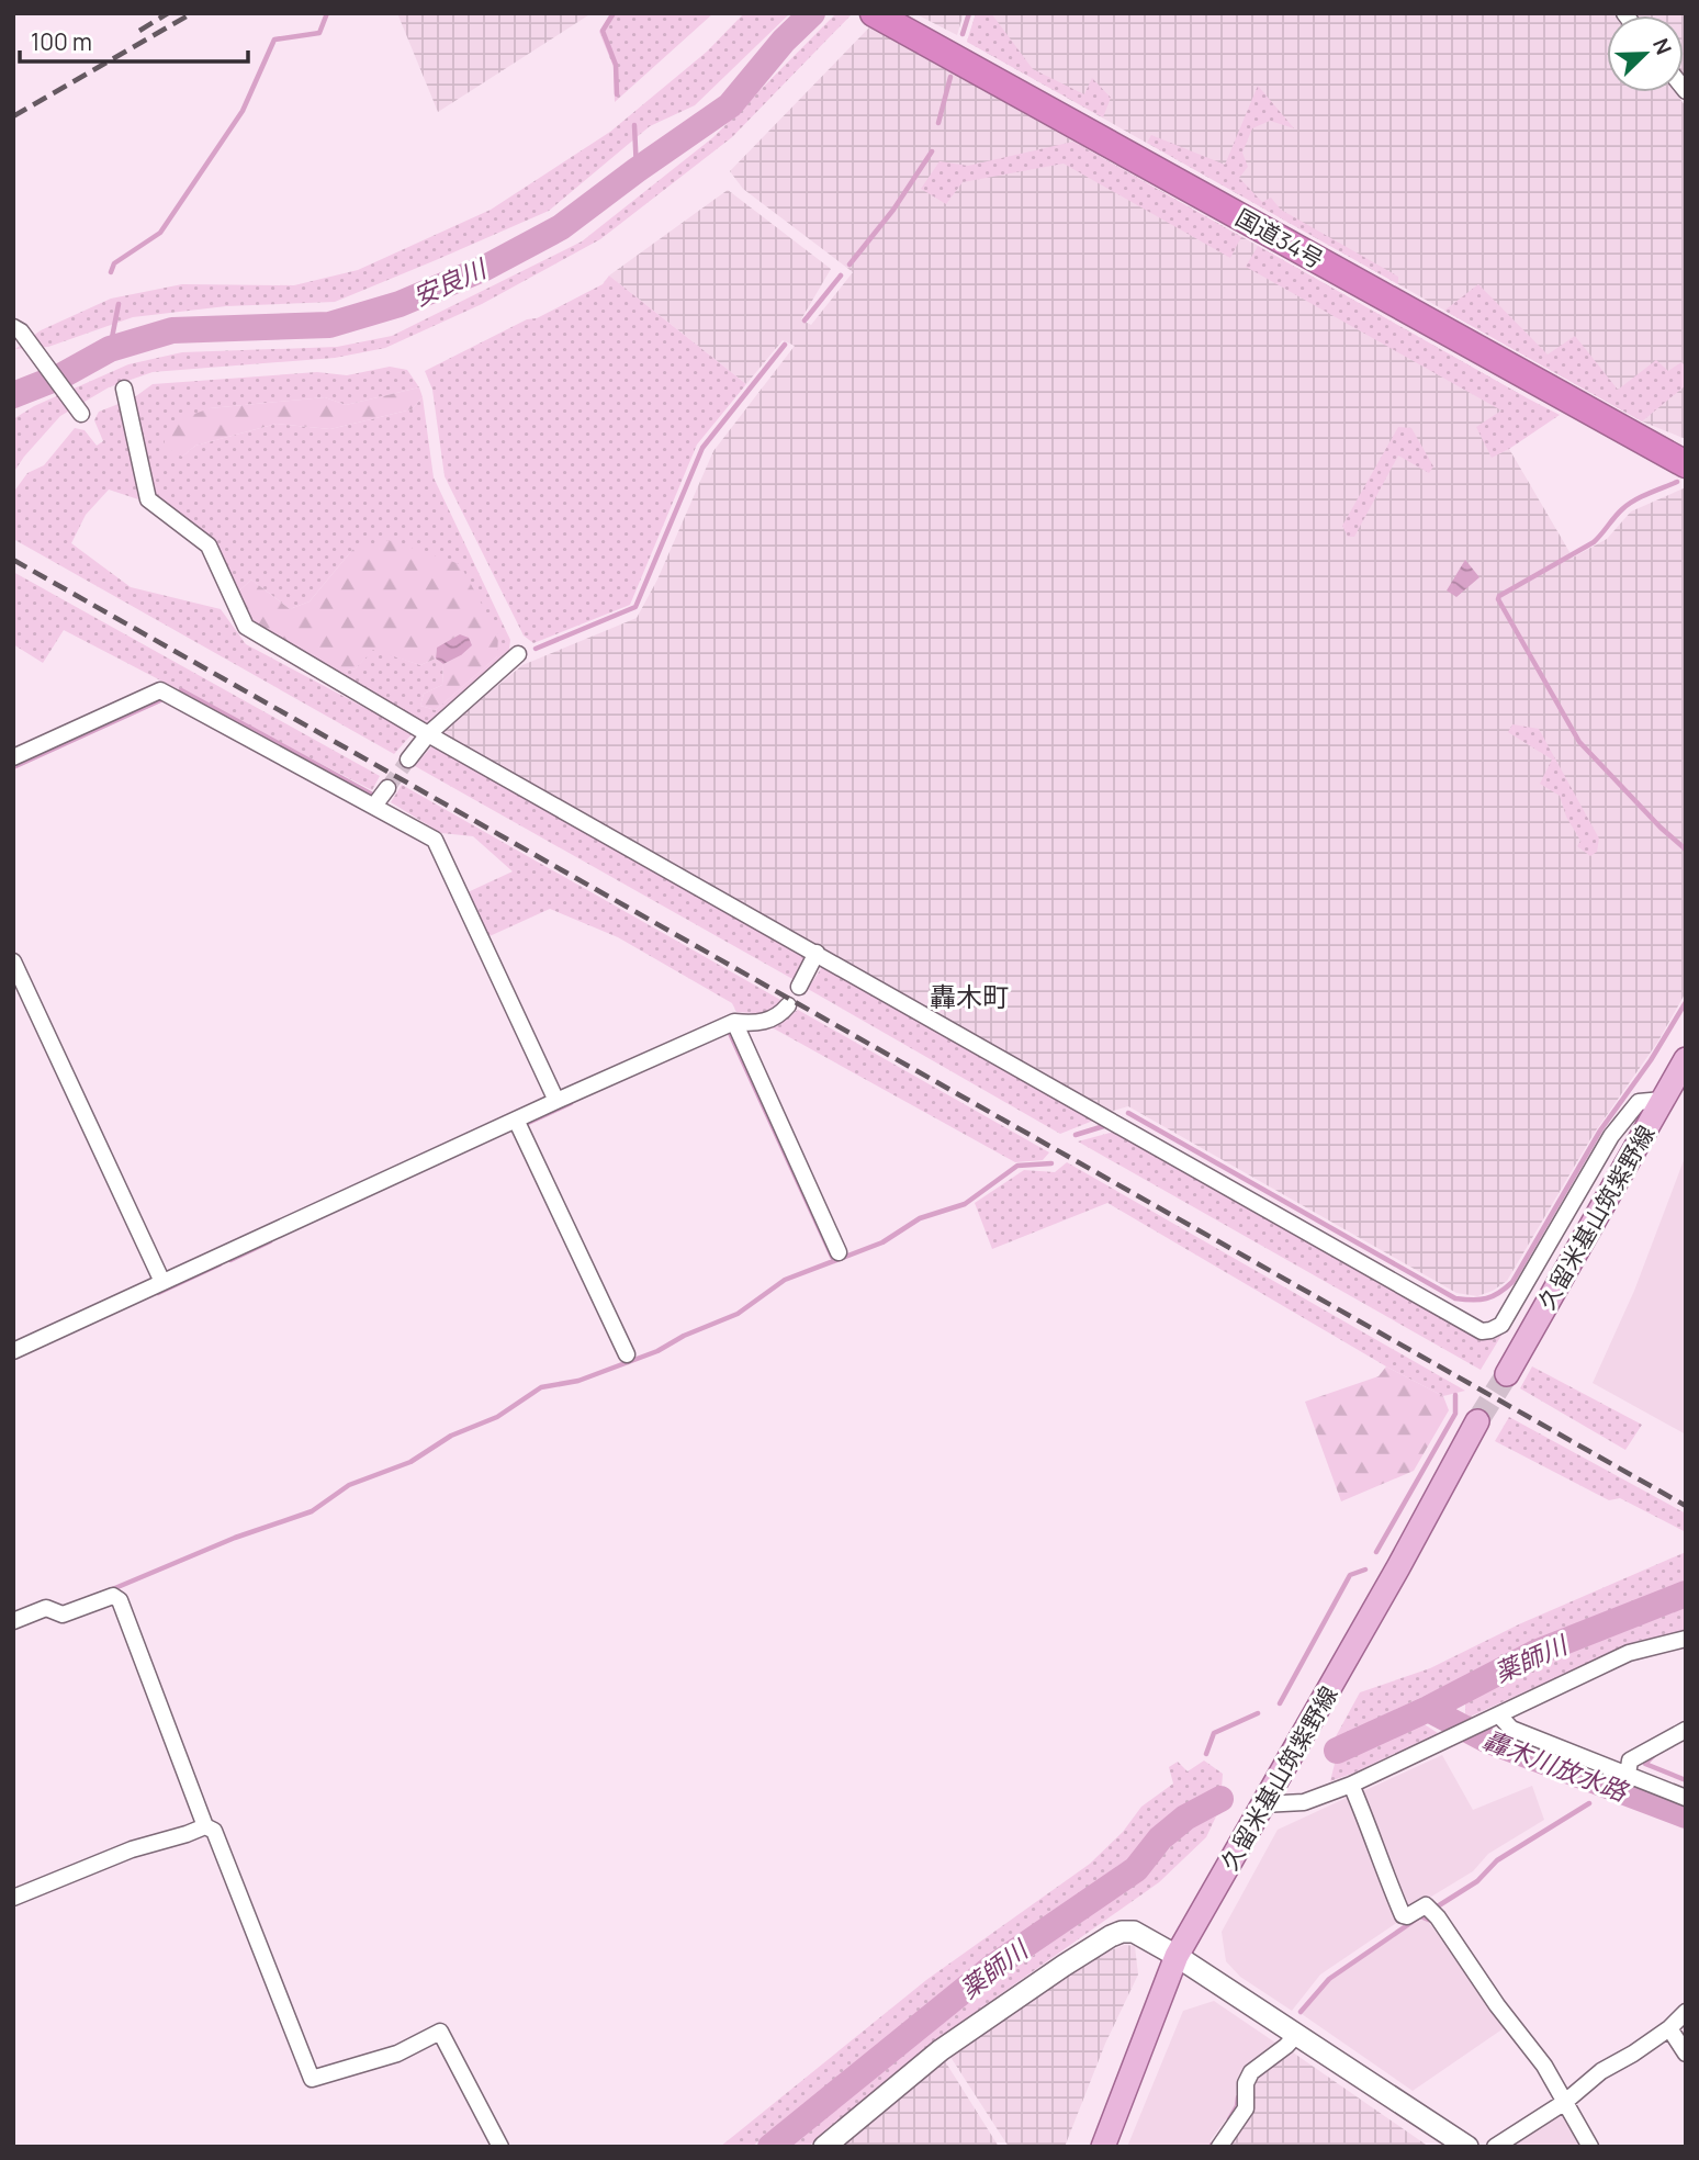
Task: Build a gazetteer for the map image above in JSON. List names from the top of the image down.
{
  "streets": {
    "highway": ["国道34号"],
    "main road": ["久留米基山筑紫野線"]
  },
  "districts": ["轟木町"],
  "water": ["安良川", "薬師川", "轟木川放水路"],
  "scale_bar": "100 m",
  "north": "top right"
}
